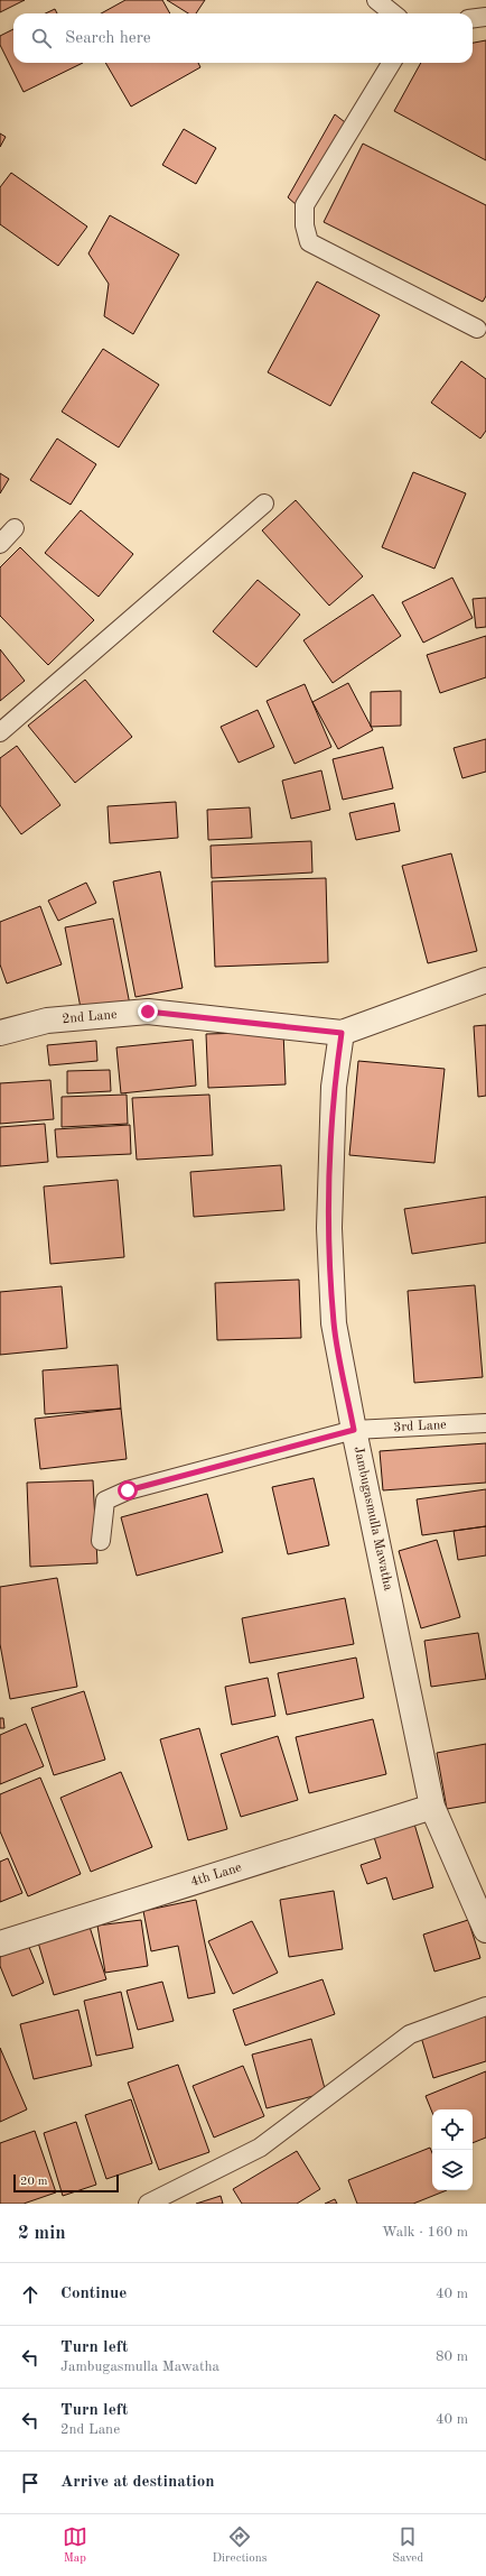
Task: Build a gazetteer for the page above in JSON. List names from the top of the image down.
{
  "streets": {
    "street": ["2nd Lane", "Jambugasmulla Mawatha", "4th Lane"],
    "lane": ["3rd Lane"]
  },
  "crossings": [
    ["2nd Lane", "Jambugasmulla Mawatha"],
    ["3rd Lane", "Jambugasmulla Mawatha"],
    ["Jambugasmulla Mawatha", "4th Lane"]
  ],
  "scale_bar": "20 m",
  "page": {
    "search": "Search here",
    "scale": "20 m",
    "heading": ["2 min", "Walk · 160 m"],
    "list": [
      ["Continue", "40 m"],
      ["Turn left", "Jambugasmulla Mawatha", "80 m"],
      ["Turn left", "2nd Lane", "40 m"],
      "Arrive at destination"
    ],
    "nav": ["Map", "Directions", "Saved"]
  }
}
